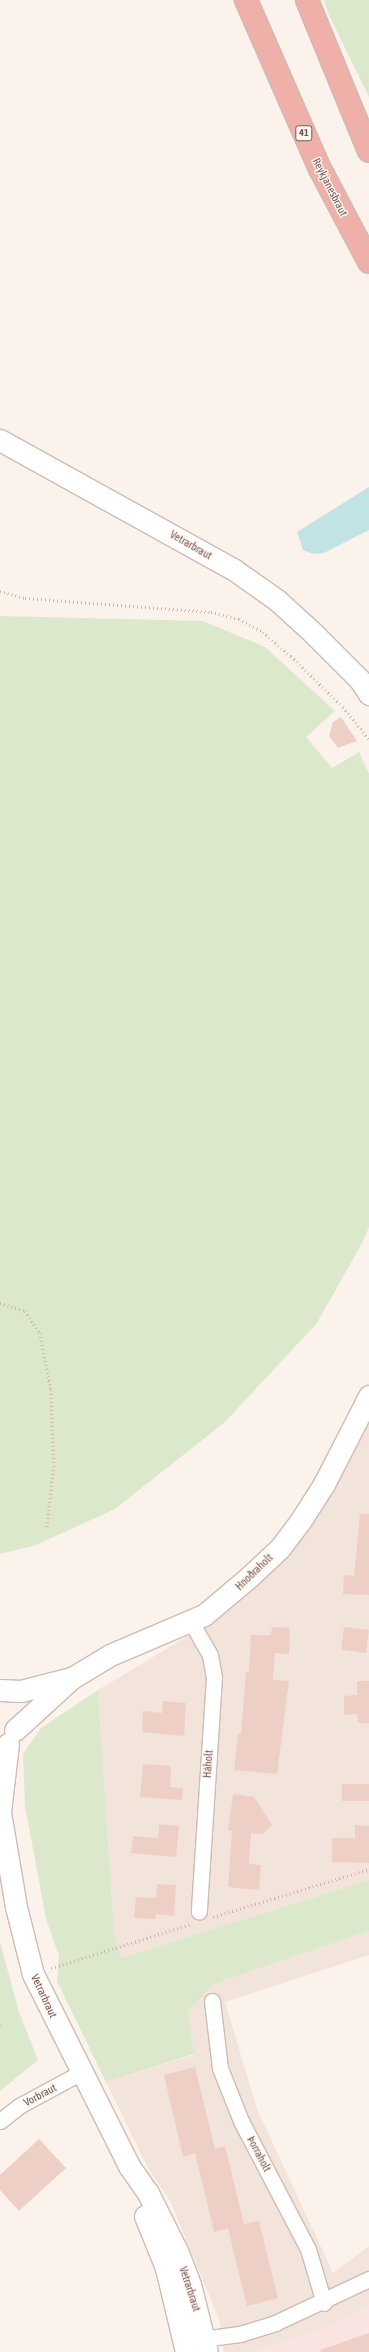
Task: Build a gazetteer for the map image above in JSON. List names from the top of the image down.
{
  "streets": {
    "highway": ["41", "Reykjanesbraut"],
    "street": [
      "Vetrarbraut",
      "Hnoðraholt",
      "Háholt",
      "Vorbraut",
      "Þorraholt"
    ]
  },
  "crossings": [
    ["Vetrarbraut", "Hnoðraholt"],
    ["Vetrarbraut", "Vorbraut"],
    ["Hnoðraholt", "Háholt"]
  ]
}
